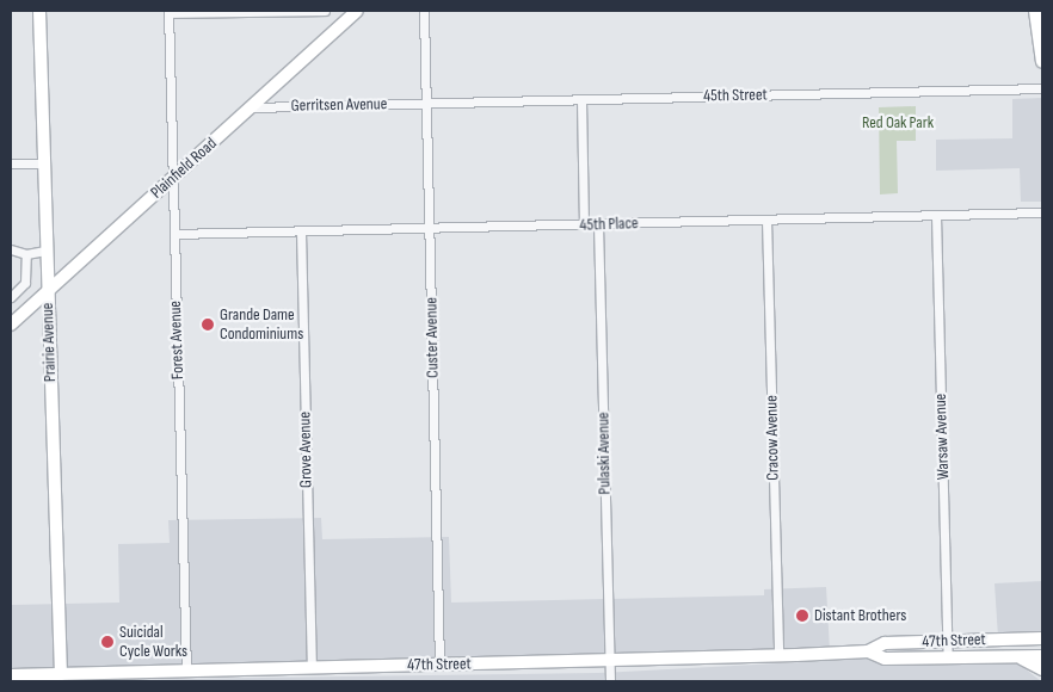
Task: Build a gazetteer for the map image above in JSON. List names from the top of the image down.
{
  "streets": {
    "main road": ["Plainfield Road", "Prairie Avenue", "47th Street"],
    "street": [
      "45th Street",
      "Gerritsen Avenue",
      "45th Place",
      "Custer Avenue",
      "Forest Avenue",
      "Warsaw Avenue",
      "Cracow Avenue",
      "Grove Avenue",
      "Pulaski Avenue"
    ]
  },
  "crossings": [
    ["45th Street", "Gerritsen Avenue"],
    ["45th Street", "Custer Avenue"],
    ["Gerritsen Avenue", "Plainfield Road"],
    ["Gerritsen Avenue", "Custer Avenue"],
    ["Plainfield Road", "Forest Avenue"],
    ["Plainfield Road", "Prairie Avenue"],
    ["45th Place", "Custer Avenue"],
    ["45th Place", "Forest Avenue"],
    ["45th Place", "Warsaw Avenue"],
    ["45th Place", "Cracow Avenue"],
    ["45th Place", "Grove Avenue"],
    ["45th Place", "Pulaski Avenue"],
    ["Custer Avenue", "47th Street"],
    ["Forest Avenue", "47th Street"],
    ["Prairie Avenue", "47th Street"],
    ["Warsaw Avenue", "47th Street"],
    ["Cracow Avenue", "47th Street"],
    ["Grove Avenue", "47th Street"],
    ["Pulaski Avenue", "47th Street"]
  ],
  "parks": ["Red Oak Park"],
  "places": ["Grande Dame Condominiums", "Distant Brothers", "Suicidal Cycle Works"]
}
